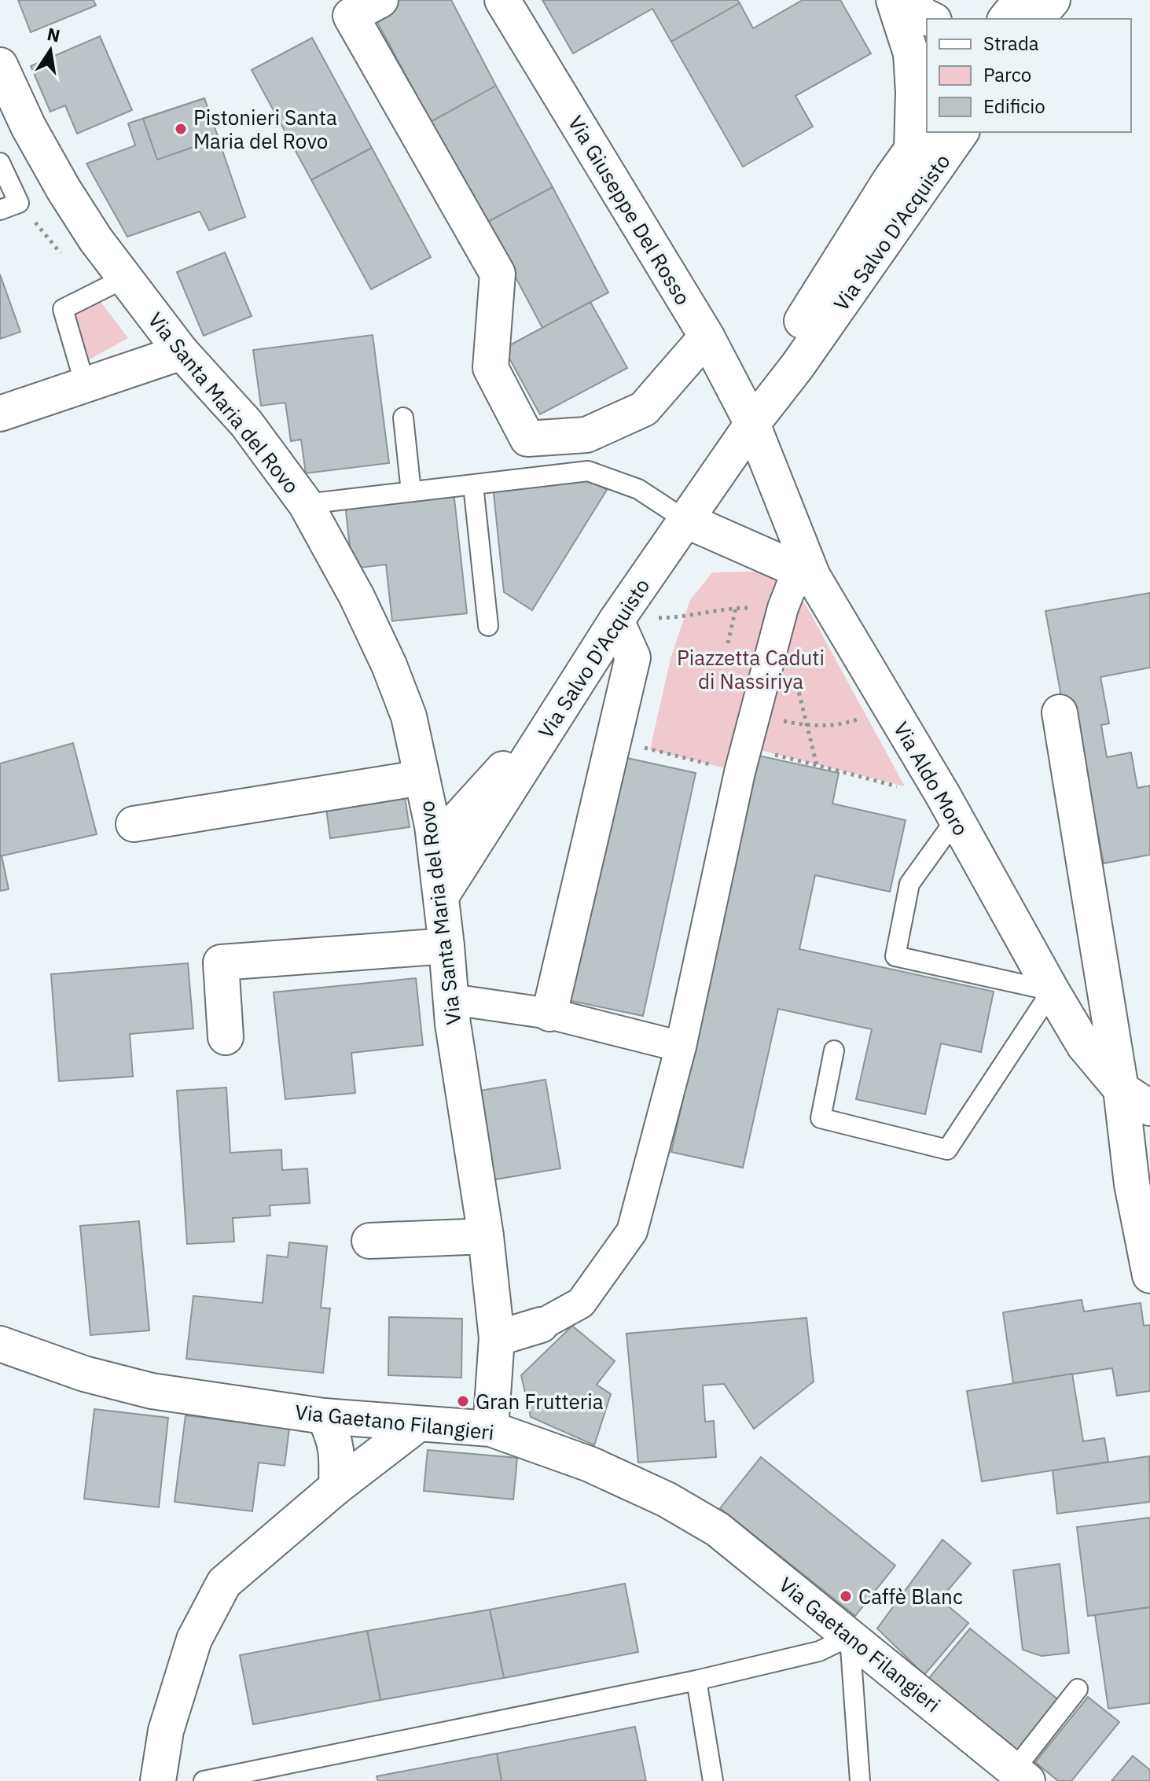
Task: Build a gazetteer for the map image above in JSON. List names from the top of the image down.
{
  "streets": {
    "street": [
      "Via Giuseppe Del Rosso",
      "Via Salvo D'Acquisto",
      "Via Santa Maria del Rovo",
      "Via Aldo Moro",
      "Via Gaetano Filangieri"
    ]
  },
  "crossings": [
    ["Via Giuseppe Del Rosso", "Via Salvo D'Acquisto"],
    ["Via Giuseppe Del Rosso", "Via Aldo Moro"],
    ["Via Salvo D'Acquisto", "Via Santa Maria del Rovo"],
    ["Via Salvo D'Acquisto", "Via Aldo Moro"],
    ["Via Santa Maria del Rovo", "Via Gaetano Filangieri"]
  ],
  "parks": ["Piazzetta Caduti di Nassiriya"],
  "places": ["Pistonieri Santa Maria del Rovo", "Gran Frutteria", "Caffè Blanc"],
  "legend": ["Strada", "Parco", "Edificio"],
  "north": "top"
}
